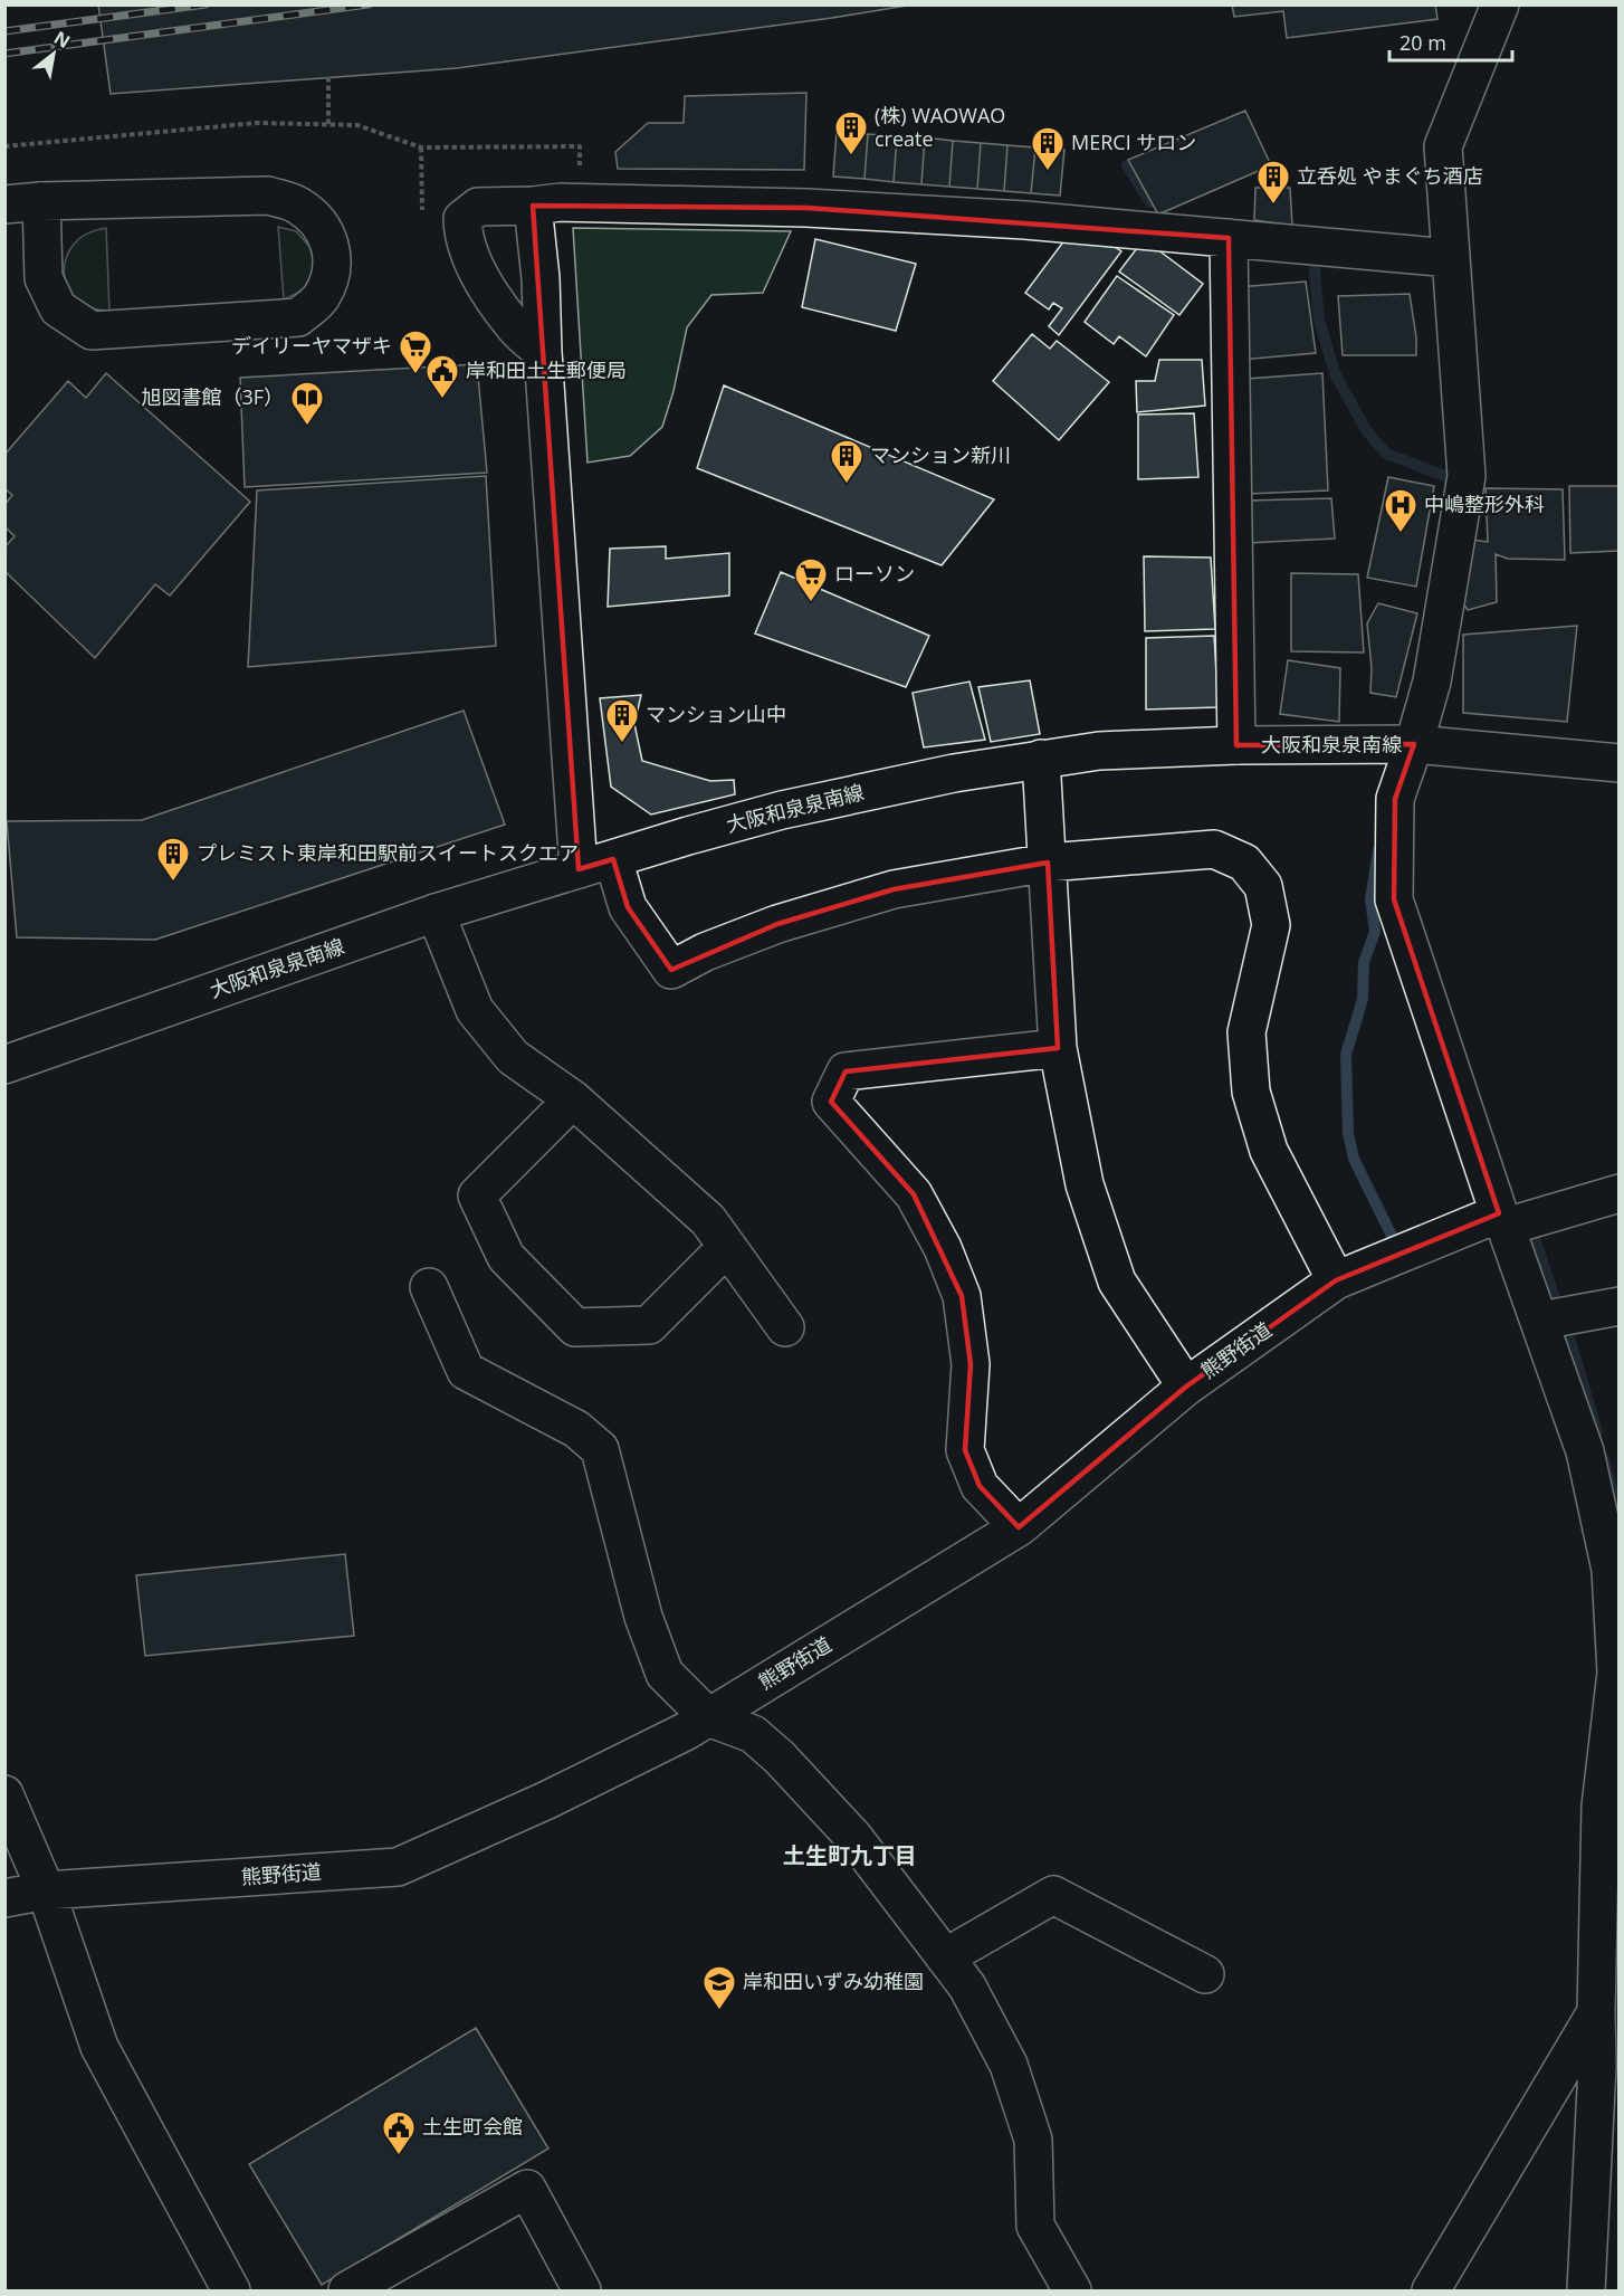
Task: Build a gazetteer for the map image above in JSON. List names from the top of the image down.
{
  "streets": {
    "street": ["大阪和泉泉南線", "熊野街道"]
  },
  "districts": ["土生町九丁目"],
  "places": {
    "building": [
      "(株) WAOWAO create",
      "MERCI サロン",
      "立呑処 やまぐち酒店",
      "マンション新川",
      "マンション山中",
      "プレミスト東岸和田駅前スイートスクエア"
    ],
    "supermarket": ["デイリーヤマザキ", "ローソン"],
    "public building": ["岸和田土生郵便局", "土生町会館"],
    "library": ["旭図書館（3F）"],
    "hospital": ["中嶋整形外科"],
    "school or university": ["岸和田いずみ幼稚園"]
  },
  "scale_bar": "20 m",
  "north": "top right"
}
